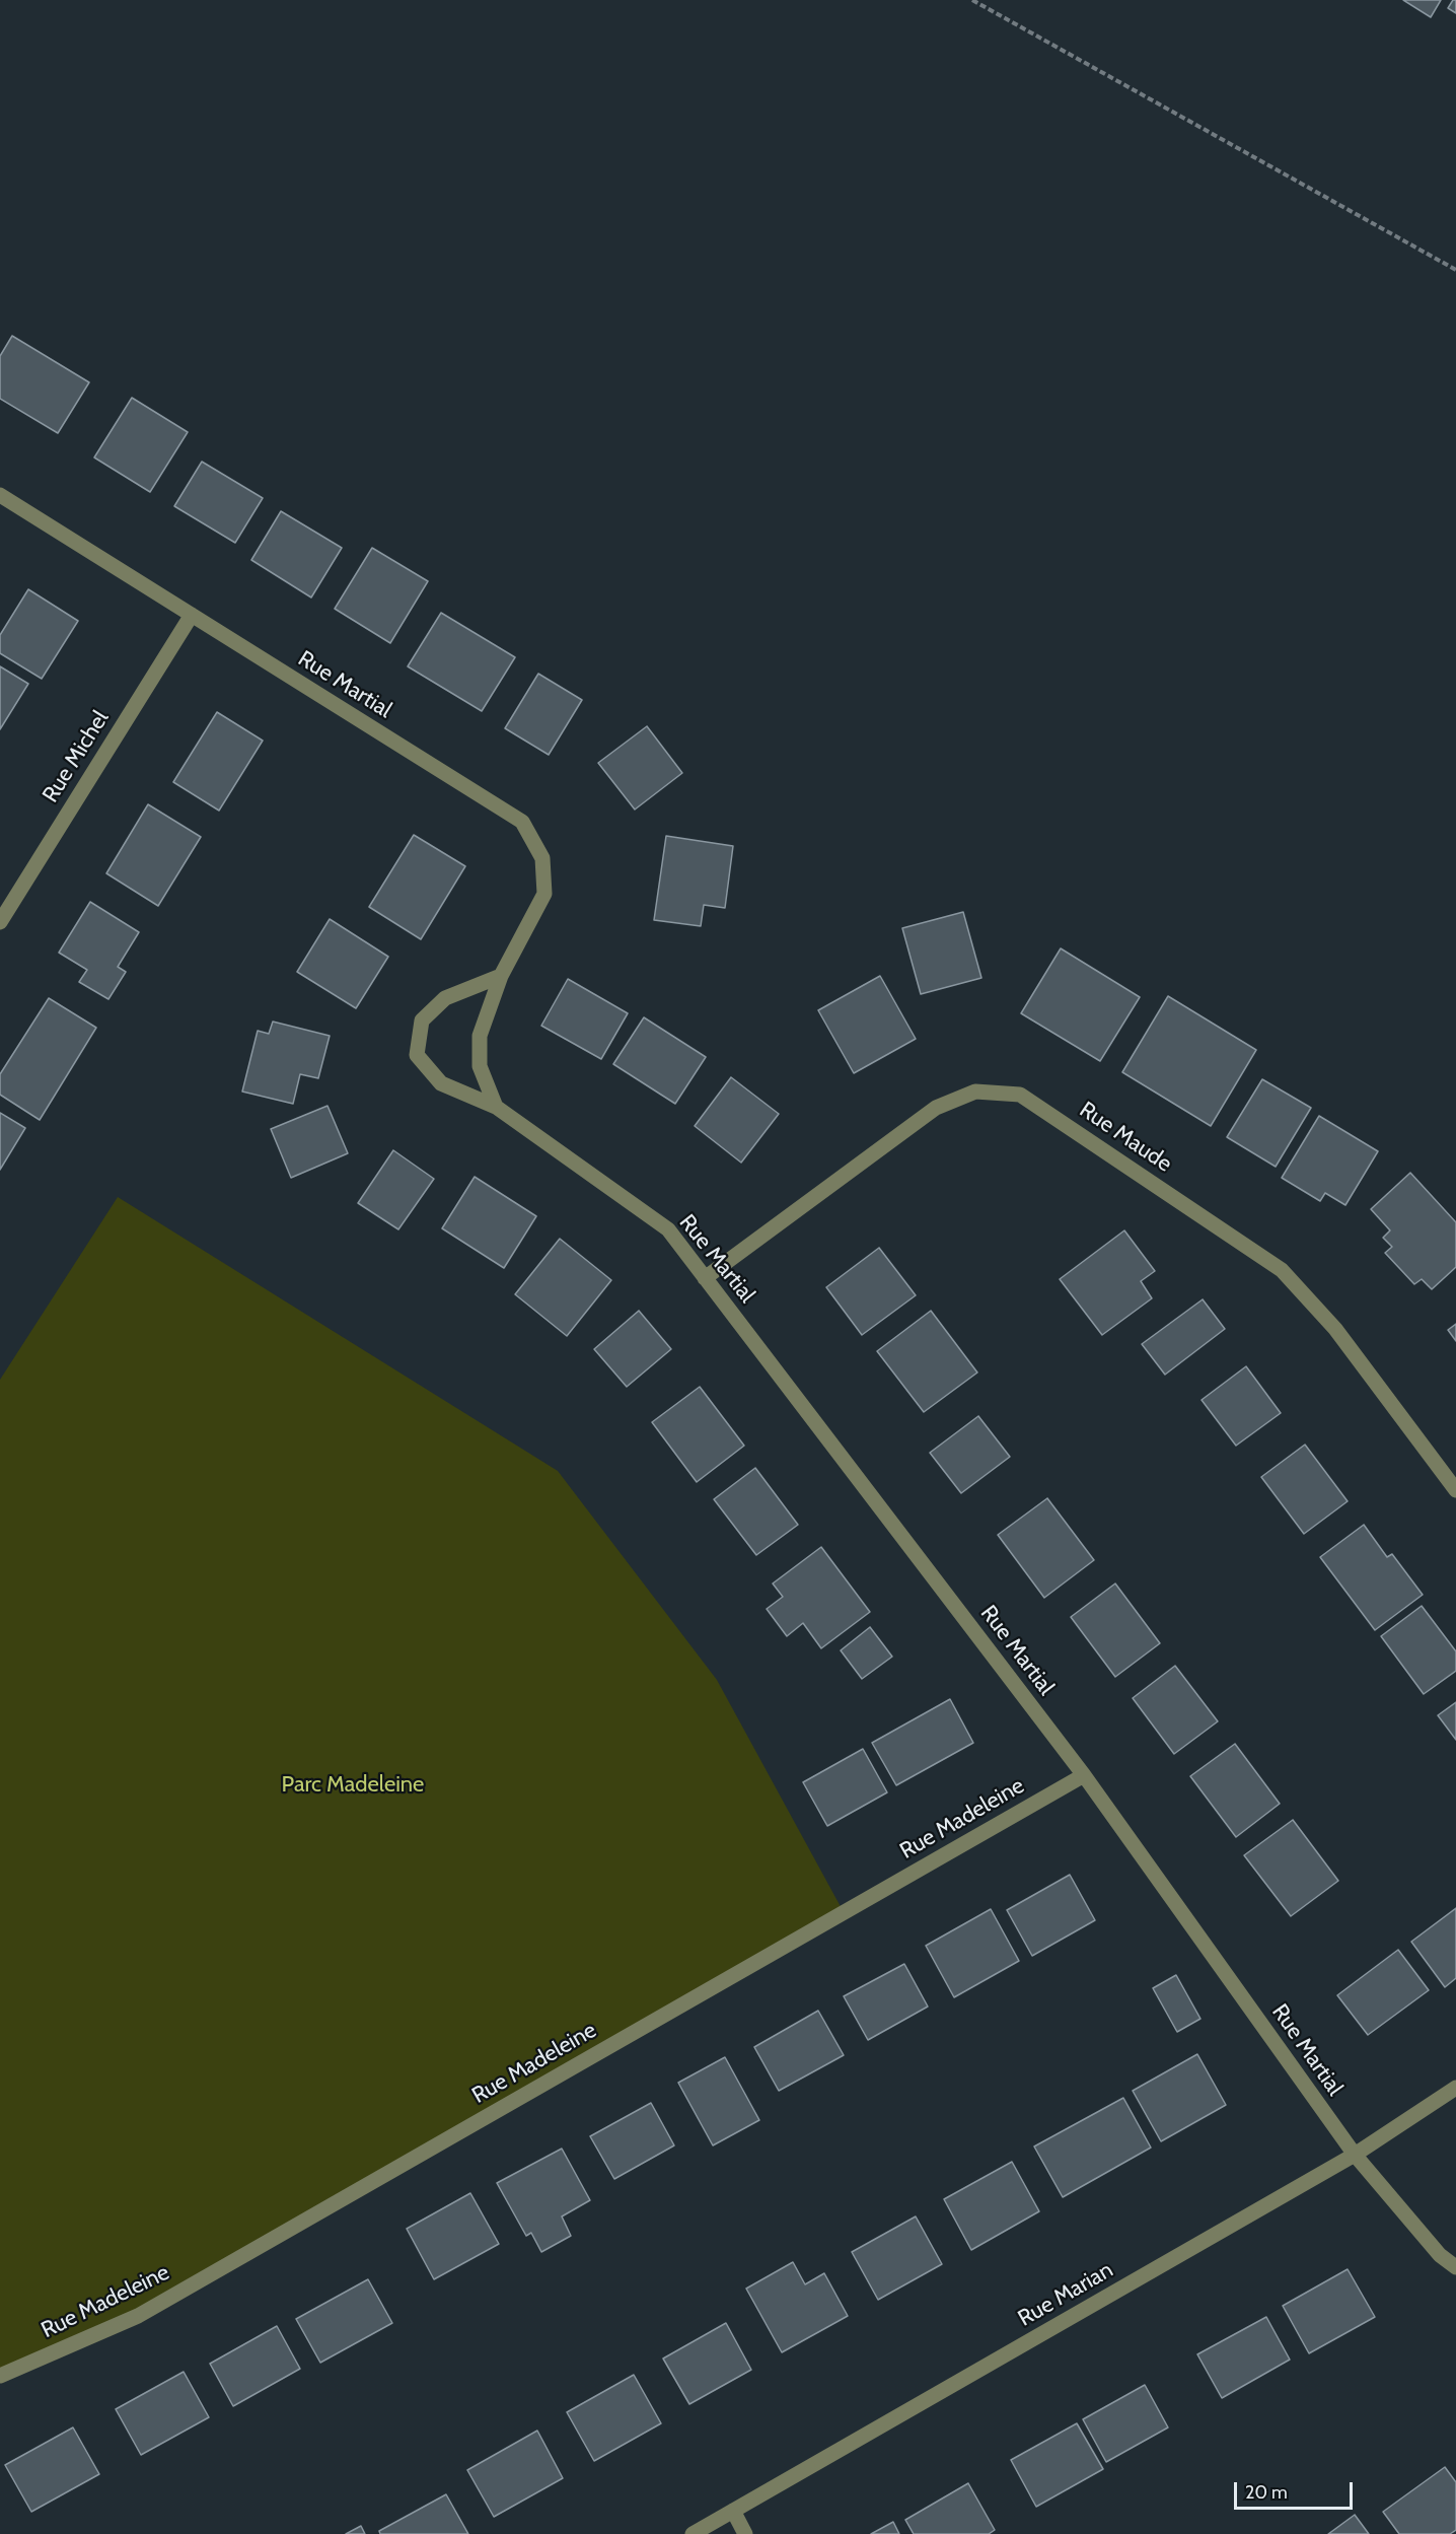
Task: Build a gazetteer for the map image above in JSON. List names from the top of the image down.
{
  "streets": {
    "street": [
      "Rue Martial",
      "Rue Michel",
      "Rue Maude",
      "Rue Madeleine",
      "Rue Marian"
    ]
  },
  "crossings": [
    ["Rue Martial", "Rue Michel"],
    ["Rue Martial", "Rue Maude"],
    ["Rue Martial", "Rue Madeleine"],
    ["Rue Martial", "Rue Marian"]
  ],
  "parks": ["Parc Madeleine"],
  "scale_bar": "20 m"
}
